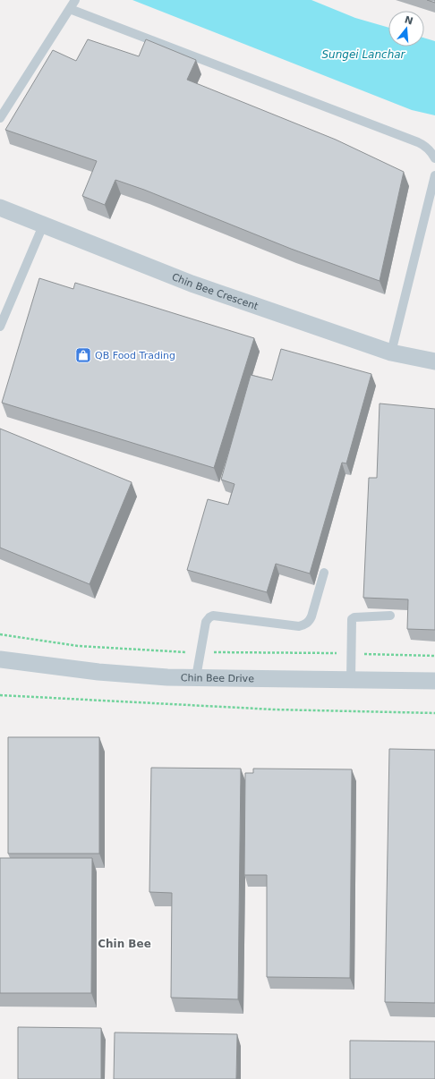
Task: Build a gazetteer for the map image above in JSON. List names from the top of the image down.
{
  "streets": {
    "street": ["Chin Bee Crescent", "Chin Bee Drive"]
  },
  "districts": ["Chin Bee"],
  "water": ["Sungei Lanchar"],
  "places": {
    "shop": ["QB Food Trading"]
  },
  "north": "top"
}
